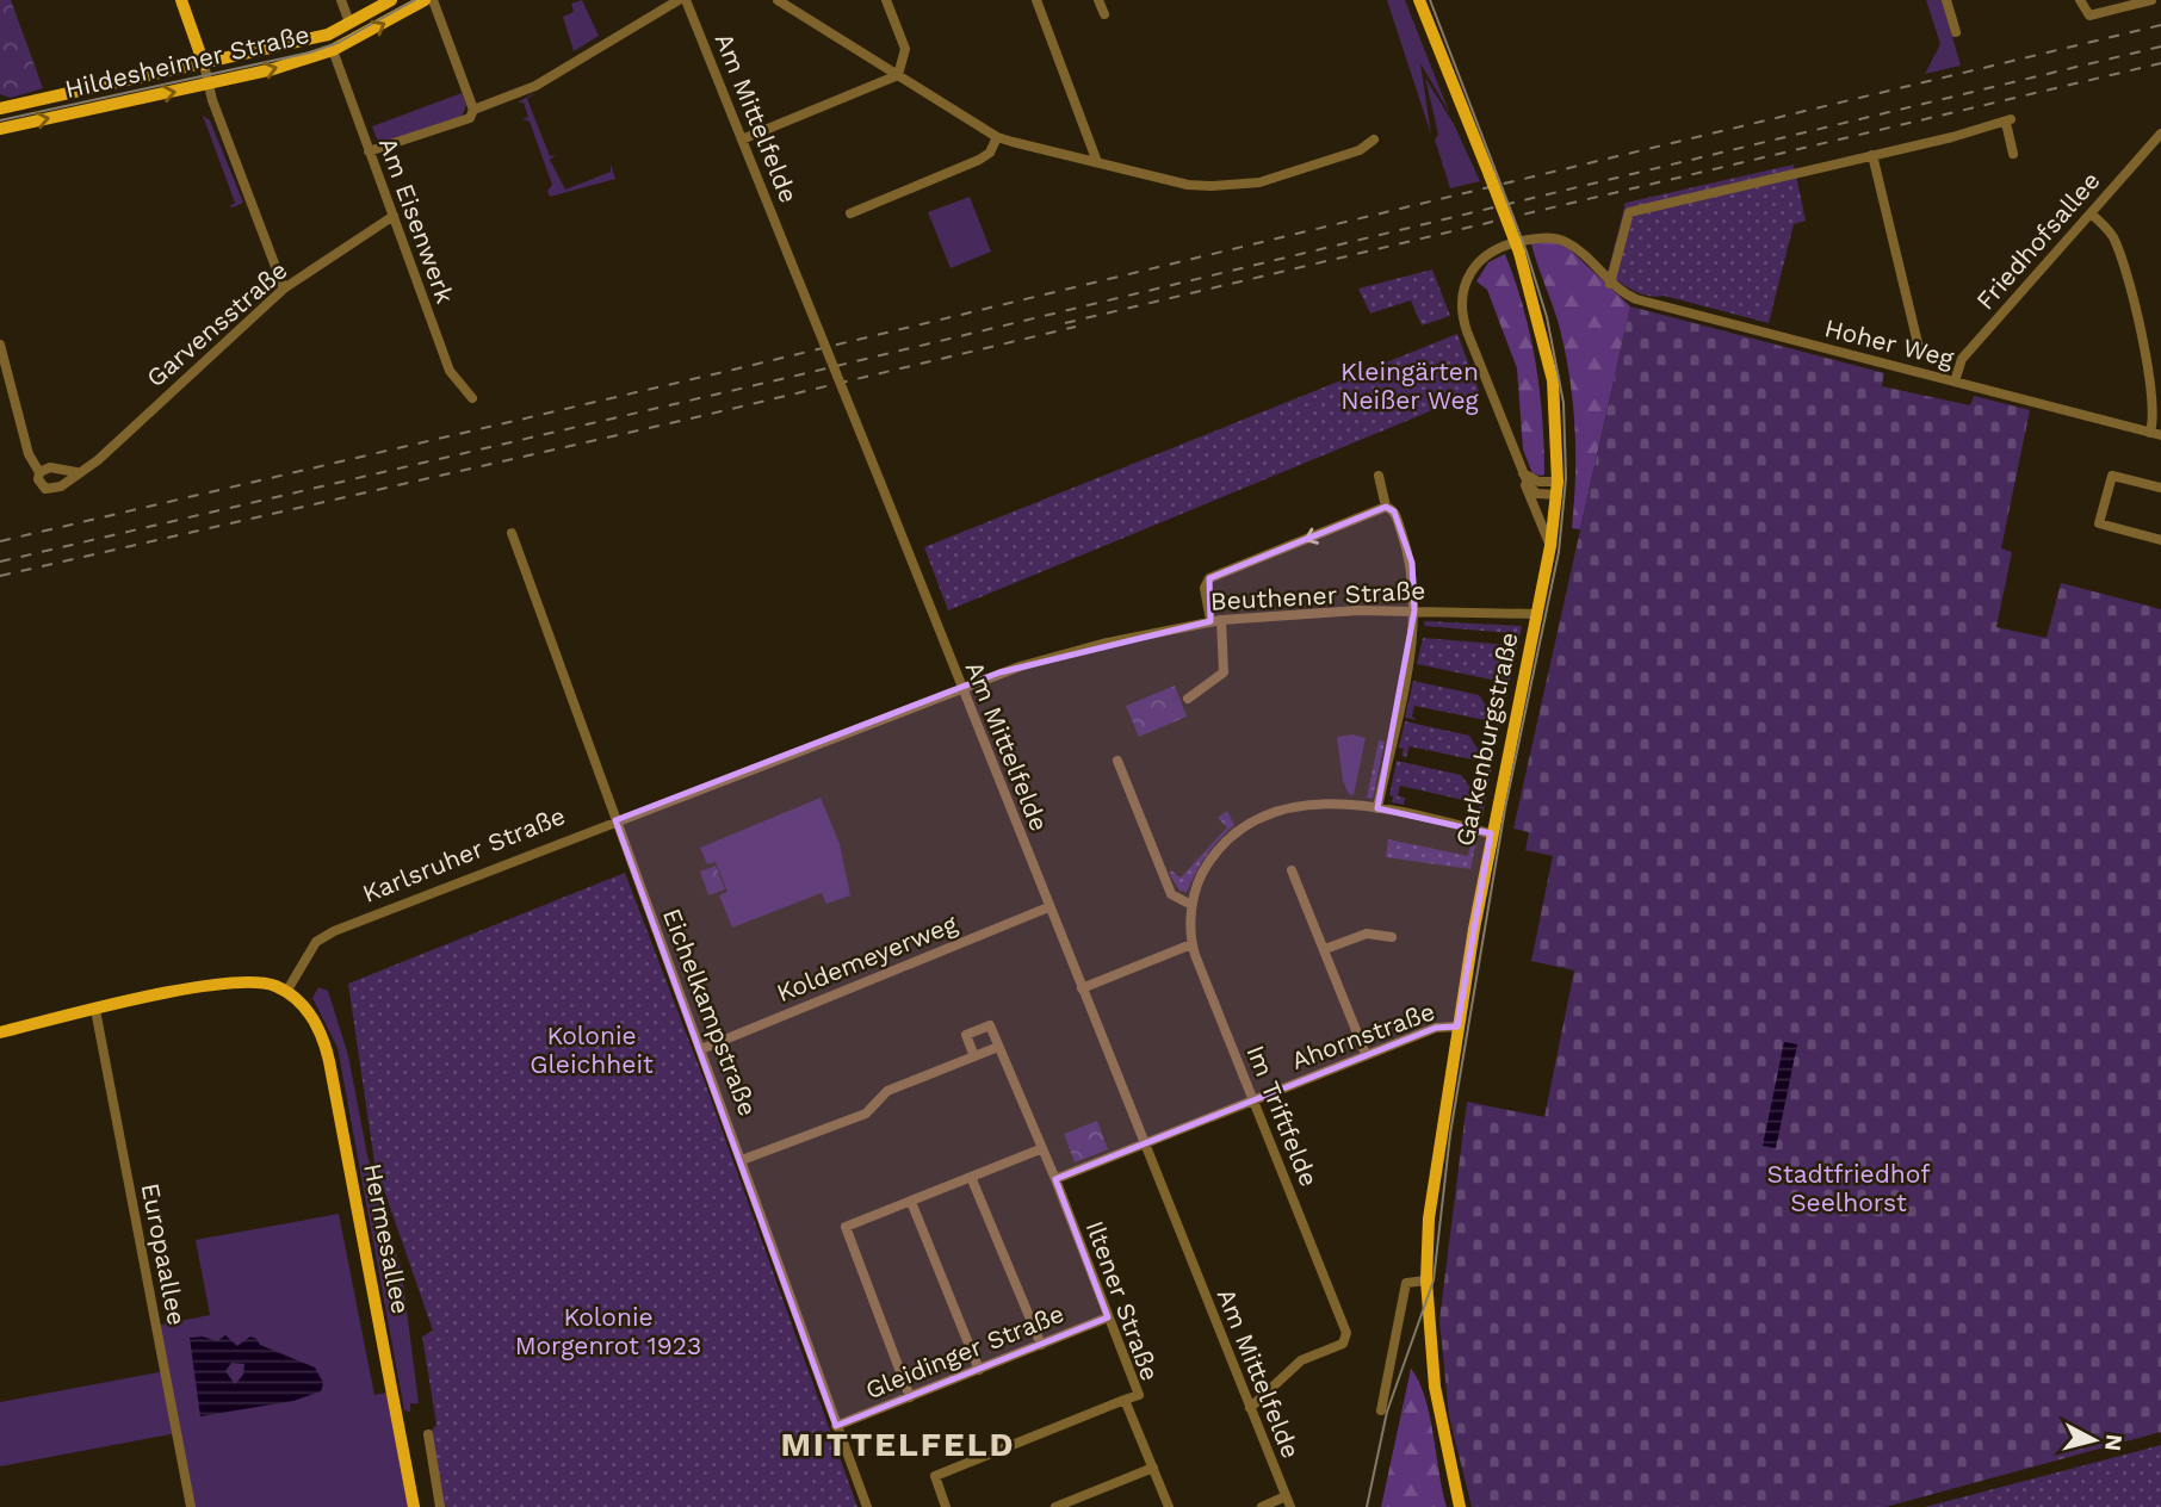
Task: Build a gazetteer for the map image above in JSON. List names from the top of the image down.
{
  "streets": {
    "main road": ["Hildesheimer Straße", "Garkenburgstraße", "Hermesallee"],
    "street": [
      "Am Mittelfelde",
      "Am Eisenwerk",
      "Friedhofsallee",
      "Garvensstraße",
      "Hoher Weg",
      "Beuthener Straße",
      "Karlsruher Straße",
      "Koldemeyerweg",
      "Eichelkampstraße",
      "Ahornstraße",
      "Im Triftfelde",
      "Europaallee",
      "Iltener Straße",
      "Gleidinger Straße"
    ]
  },
  "crossings": [
    ["Hildesheimer Straße", "Am Eisenwerk"],
    ["Am Mittelfelde", "Beuthener Straße"],
    ["Am Mittelfelde", "Karlsruher Straße"],
    ["Am Mittelfelde", "Koldemeyerweg"],
    ["Am Mittelfelde", "Ahornstraße"],
    ["Am Mittelfelde", "Im Triftfelde"],
    ["Am Eisenwerk", "Garvensstraße"],
    ["Friedhofsallee", "Hoher Weg"],
    ["Hoher Weg", "Garkenburgstraße"],
    ["Beuthener Straße", "Garkenburgstraße"],
    ["Beuthener Straße", "Karlsruher Straße"],
    ["Garkenburgstraße", "Ahornstraße"],
    ["Garkenburgstraße", "Im Triftfelde"],
    ["Karlsruher Straße", "Eichelkampstraße"],
    ["Karlsruher Straße", "Hermesallee"],
    ["Koldemeyerweg", "Eichelkampstraße"],
    ["Eichelkampstraße", "Gleidinger Straße"],
    ["Ahornstraße", "Im Triftfelde"],
    ["Ahornstraße", "Iltener Straße"],
    ["Iltener Straße", "Gleidinger Straße"]
  ],
  "districts": ["MITTELFELD"],
  "parks": [
    "Kleingärten Neißer Weg",
    "Kolonie Gleichheit",
    "Stadtfriedhof Seelhorst",
    "Kolonie Morgenrot 1923"
  ],
  "north": "right"
}
